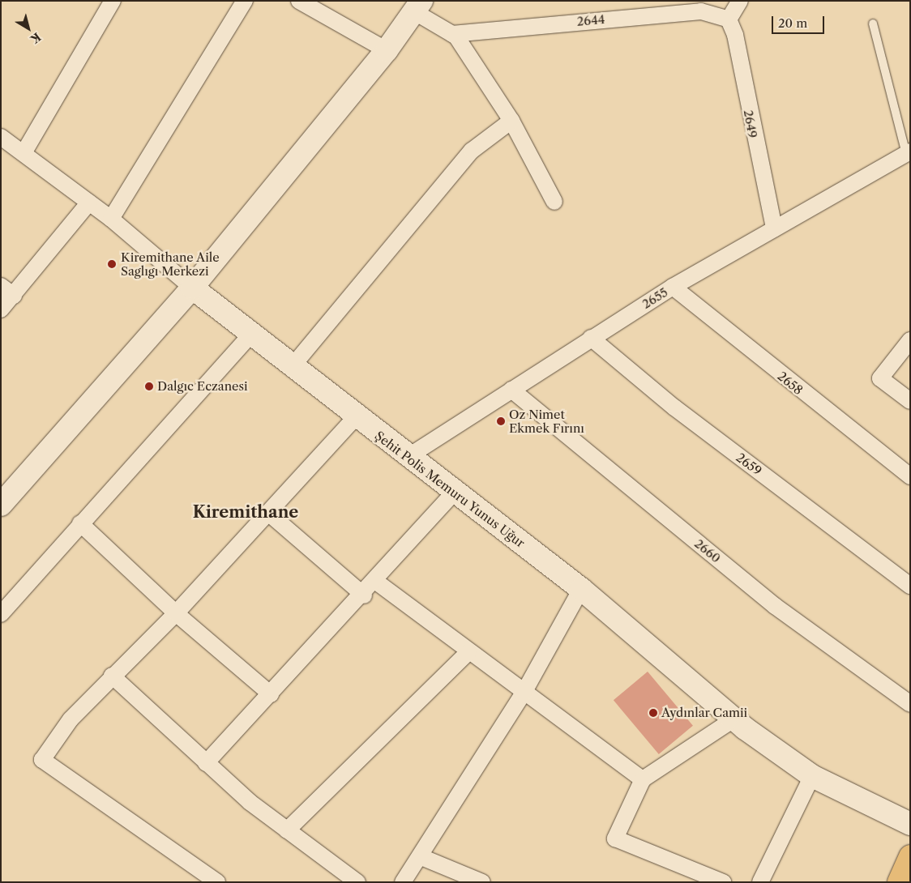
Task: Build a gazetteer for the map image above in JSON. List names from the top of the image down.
{
  "streets": {
    "main road": ["Şehit Polis Memuru Yunus Uğur"],
    "street": [
      "2644",
      "2649",
      "2655",
      "2658",
      "2659",
      "2660"
    ]
  },
  "crossings": [
    ["2644", "2649"],
    ["2649", "2655"],
    ["2655", "2658"],
    ["2655", "2659"],
    ["2655", "Şehit Polis Memuru Yunus Uğur"],
    ["2655", "2660"]
  ],
  "districts": ["Kiremithane"],
  "places": [
    "Kiremithane Aile Saglıgı Merkezi",
    "Dalgıc Eczanesi",
    "Oz Nimet Ekmek Fırını",
    "Aydınlar Camii"
  ],
  "scale_bar": "20 m",
  "north": "bottom right"
}
